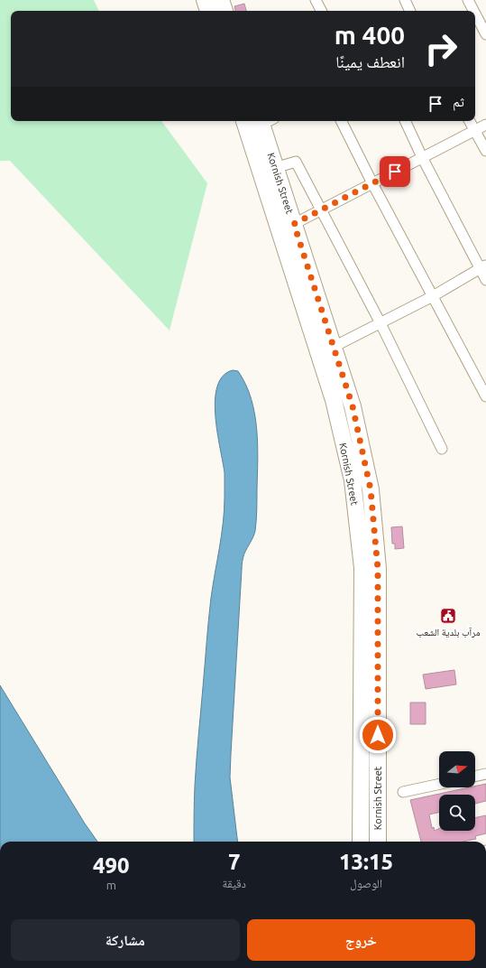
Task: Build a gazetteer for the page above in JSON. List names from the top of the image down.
{
  "streets": {
    "main road": ["Kornish Street"]
  },
  "places": {
    "public building": ["مرآب بلدية الشعب"]
  },
  "north": "right",
  "page": {
    "turn": ["400 m", "انعطف يمينًا"],
    "then": "ثم",
    "eta": [
      "13:15",
      "الوصول",
      "7",
      "دقيقة",
      "490",
      "m"
    ],
    "buttons": ["خروج", "مشاركة"]
  }
}
